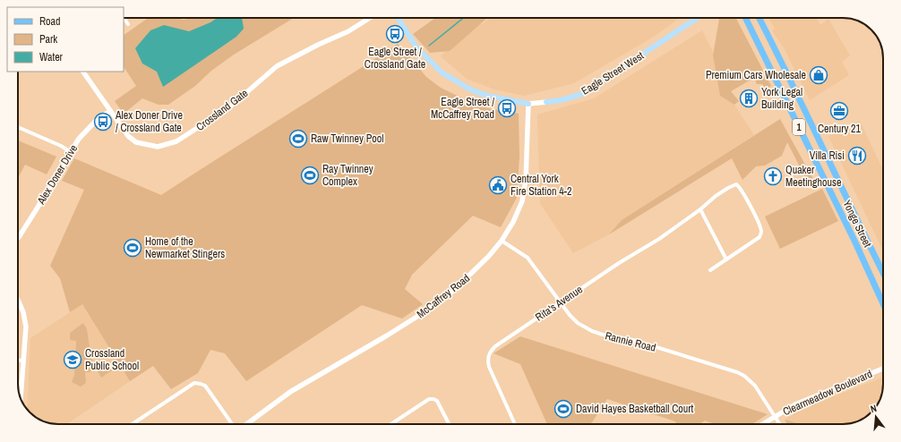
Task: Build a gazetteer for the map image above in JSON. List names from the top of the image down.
{
  "streets": {
    "main road": ["Eagle Street West", "1", "Yonge Street"],
    "street": [
      "Crossland Gate",
      "Alex Doner Drive",
      "McCaffrey Road",
      "Rita's Avenue",
      "Rannie Road",
      "Clearmeadow Boulevard"
    ]
  },
  "crossings": [
    ["Eagle Street West", "McCaffrey Road"],
    ["Crossland Gate", "Alex Doner Drive"],
    ["McCaffrey Road", "Rannie Road"],
    ["Rita's Avenue", "Rannie Road"],
    ["Rannie Road", "Clearmeadow Boulevard"]
  ],
  "places": {
    "bus stop": ["Eagle Street / Crossland Gate", "Eagle Street / McCaffrey Road", "Alex Doner Drive / Crossland Gate"],
    "shop": ["Premium Cars Wholesale"],
    "building": ["York Legal Building"],
    "office": ["Century 21"],
    "sports": [
      "Raw Twinney Pool",
      "Ray Twinney Complex",
      "Home of the Newmarket Stingers",
      "David Hayes Basketball Court"
    ],
    "restaurant": ["Villa Risi"],
    "church": ["Quaker Meetinghouse"],
    "public building": ["Central York Fire Station 4-2"],
    "school or university": ["Crossland Public School"]
  },
  "legend": ["Road", "Park", "Water"],
  "north": "top"
}
